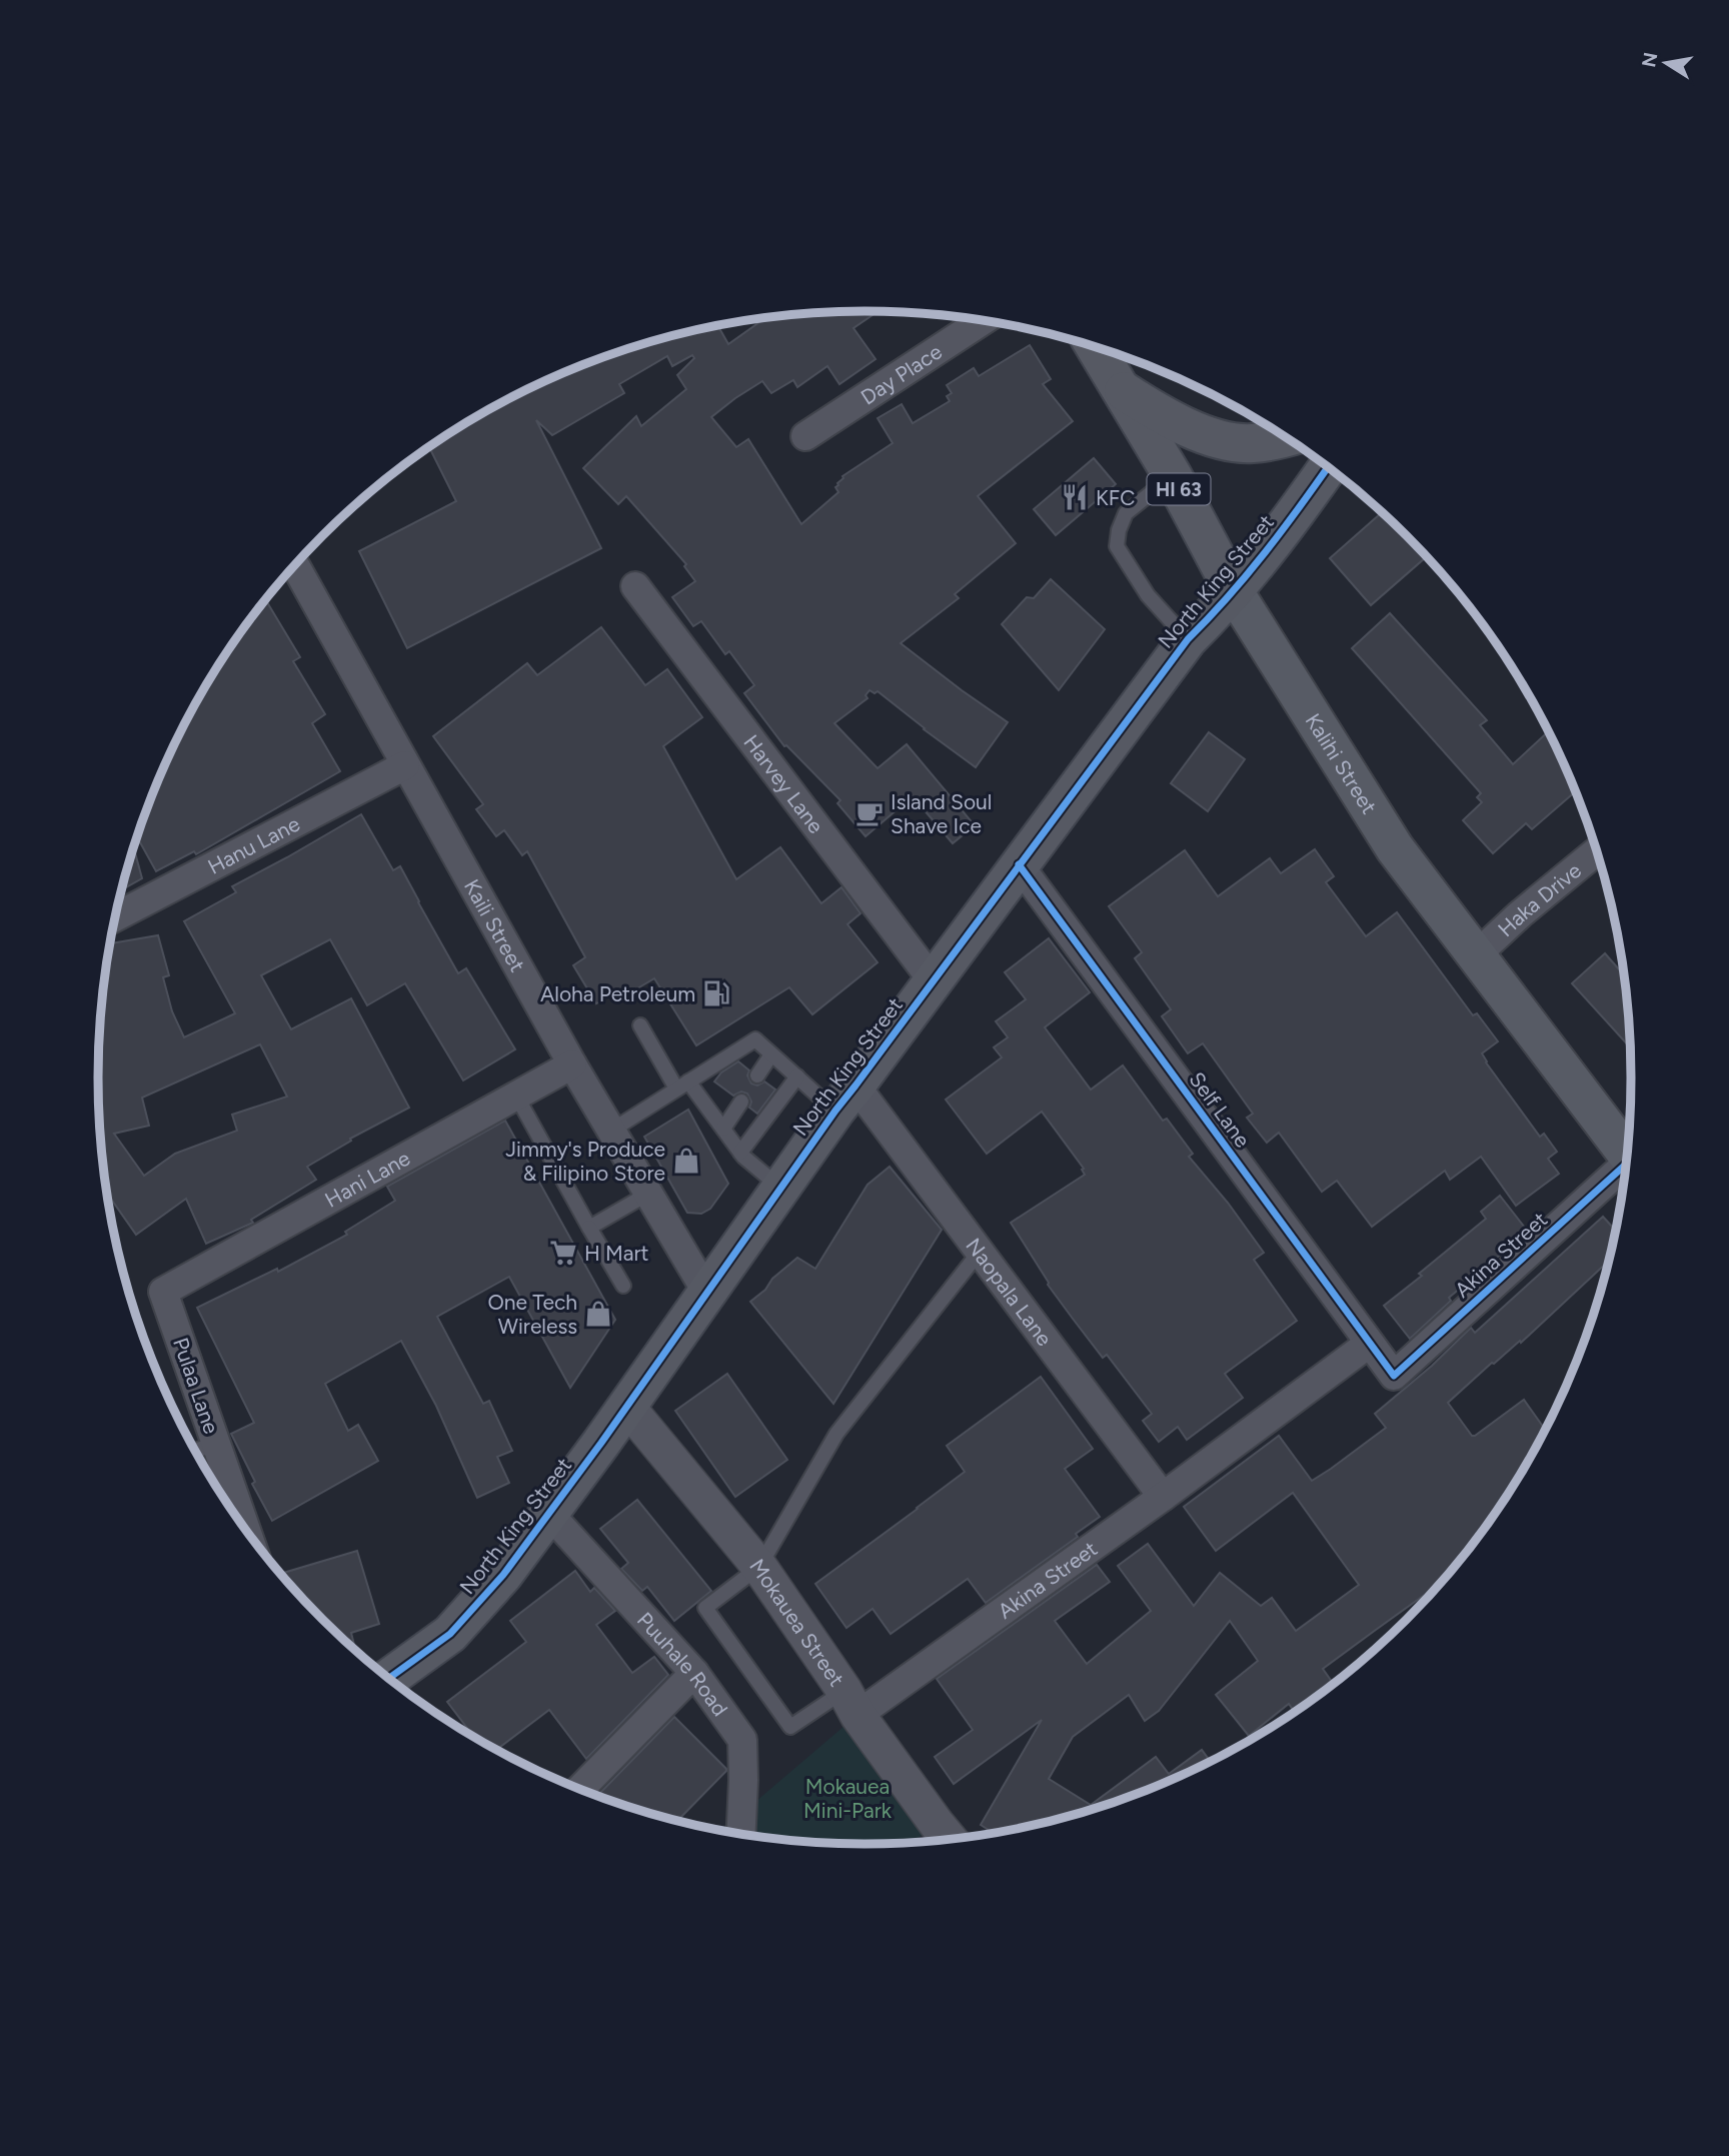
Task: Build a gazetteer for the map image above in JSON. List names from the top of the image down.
{
  "streets": {
    "main road": ["HI 63", "North King Street", "Kalihi Street"],
    "street": [
      "Day Place",
      "Harvey Lane",
      "Hanu Lane",
      "Haka Drive",
      "Kaili Street",
      "Self Lane",
      "Hani Lane",
      "Akina Street",
      "Naopala Lane",
      "Pulaa Lane",
      "Mokauea Street",
      "Puuhale Road"
    ]
  },
  "crossings": [
    ["North King Street", "Kalihi Street"],
    ["North King Street", "Harvey Lane"],
    ["North King Street", "Kaili Street"],
    ["North King Street", "Self Lane"],
    ["North King Street", "Naopala Lane"],
    ["North King Street", "Mokauea Street"],
    ["North King Street", "Puuhale Road"],
    ["Kalihi Street", "Haka Drive"],
    ["Hanu Lane", "Kaili Street"],
    ["Kaili Street", "Hani Lane"],
    ["Self Lane", "Akina Street"],
    ["Hani Lane", "Pulaa Lane"],
    ["Akina Street", "Naopala Lane"],
    ["Akina Street", "Mokauea Street"]
  ],
  "parks": ["Mokauea Mini-Park"],
  "places": {
    "restaurant": ["KFC"],
    "cafe": ["Island Soul Shave Ice"],
    "fuel station": ["Aloha Petroleum"],
    "shop": ["Jimmy's Produce & Filipino Store", "One Tech Wireless"],
    "supermarket": ["H Mart"]
  },
  "north": "left"
}
